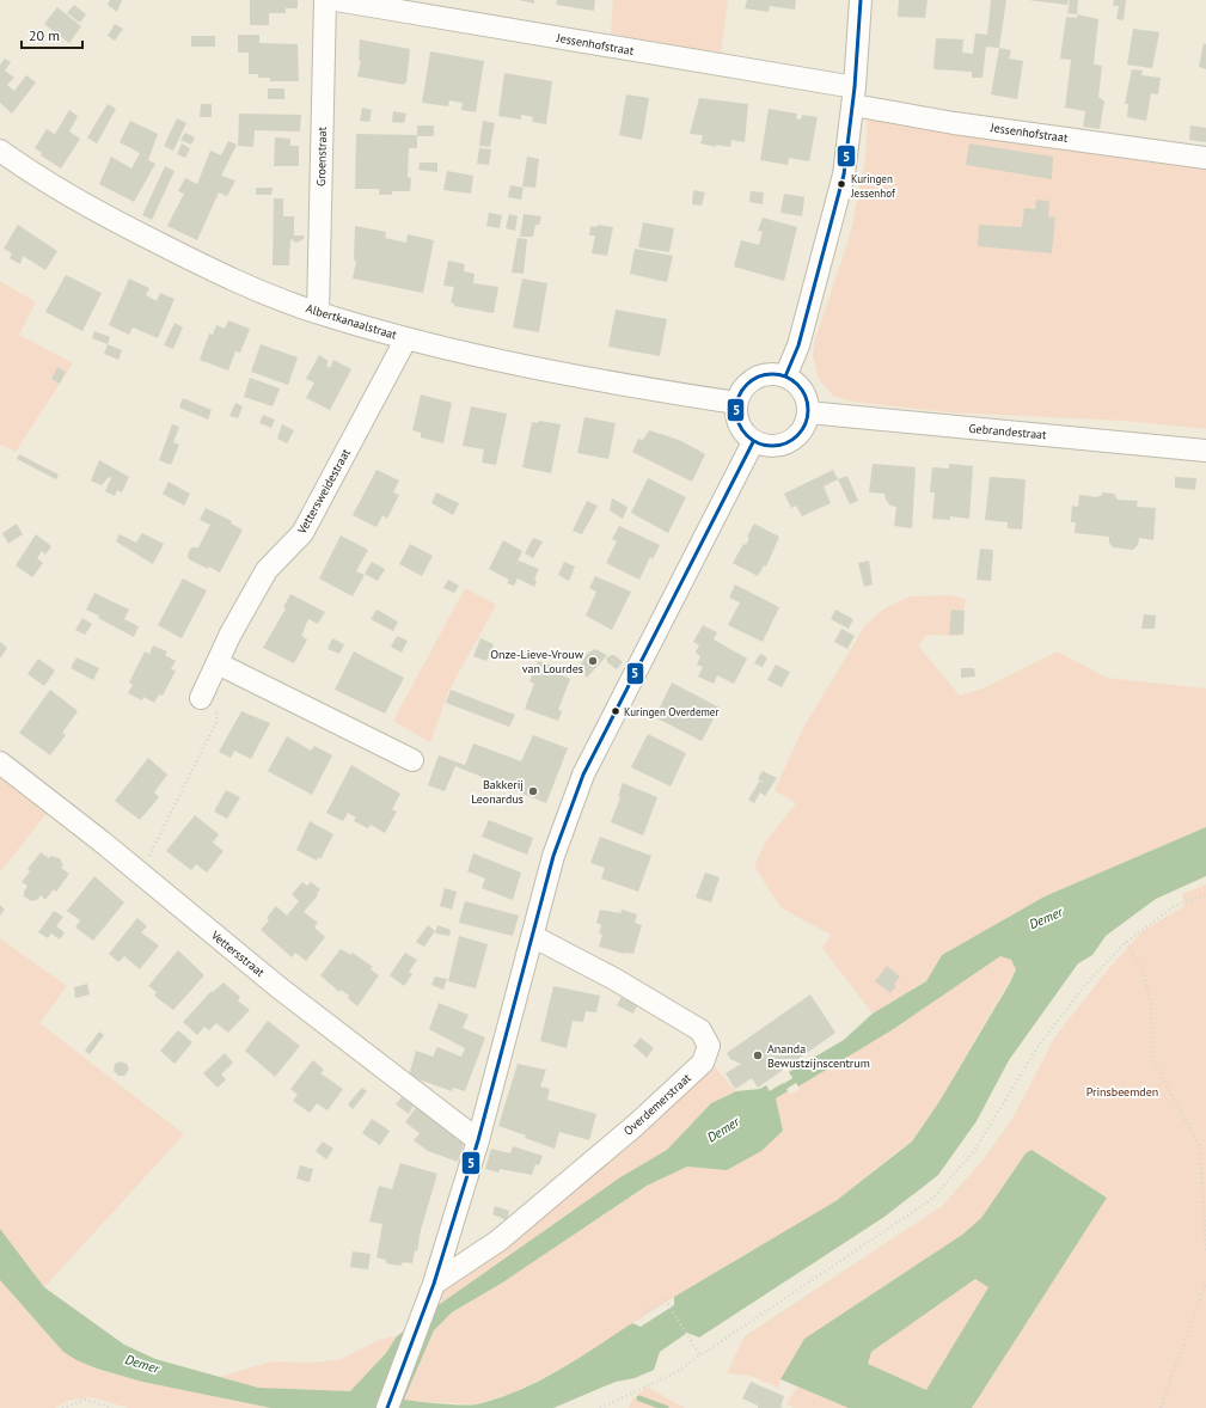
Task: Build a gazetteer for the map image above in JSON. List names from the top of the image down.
{
  "streets": {
    "street": [
      "Jessenhofstraat",
      "Groenstraat",
      "Albertkanaalstraat",
      "Gebrandestraat",
      "Vettersweidestraat",
      "Vettersstraat",
      "Overdemerstraat"
    ]
  },
  "crossings": [
    ["Groenstraat", "Albertkanaalstraat"],
    ["Albertkanaalstraat", "Gebrandestraat"],
    ["Albertkanaalstraat", "Vettersweidestraat"]
  ],
  "water": ["Demer"],
  "parks": ["Prinsbeemden"],
  "places": [
    "Kuringen Jessenhof",
    "Onze-Lieve-Vrouw van Lourdes",
    "Kuringen Overdemer",
    "Bakkerij Leonardus",
    "Ananda Bewustzijnscentrum"
  ],
  "lines": ["transit line 5"],
  "scale_bar": "20 m"
}
